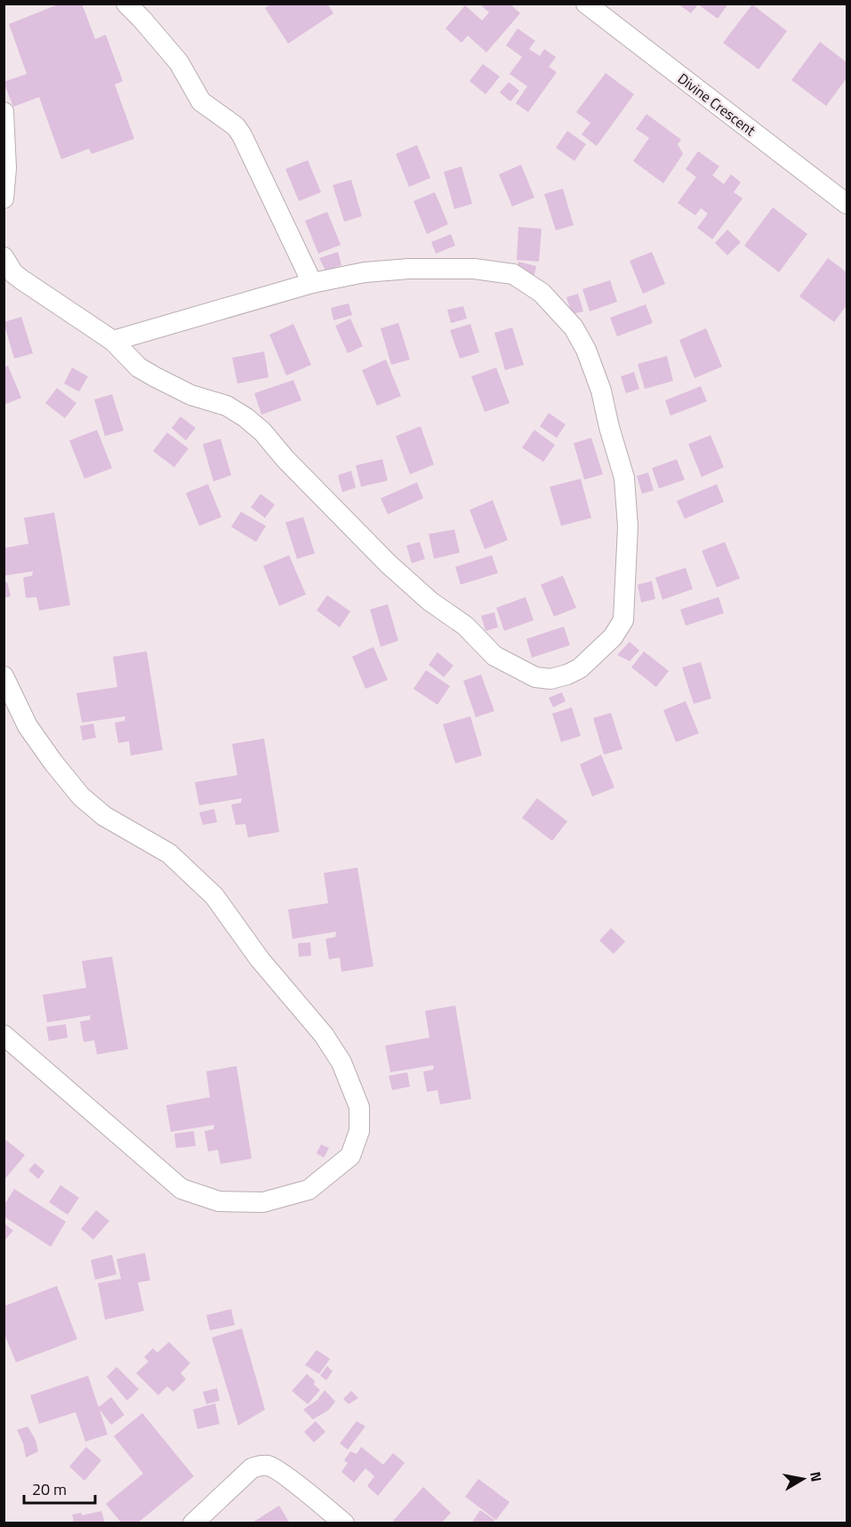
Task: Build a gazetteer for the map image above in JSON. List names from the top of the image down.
{
  "streets": {
    "street": ["Divine Crescent"]
  },
  "scale_bar": "20 m",
  "north": "right"
}
